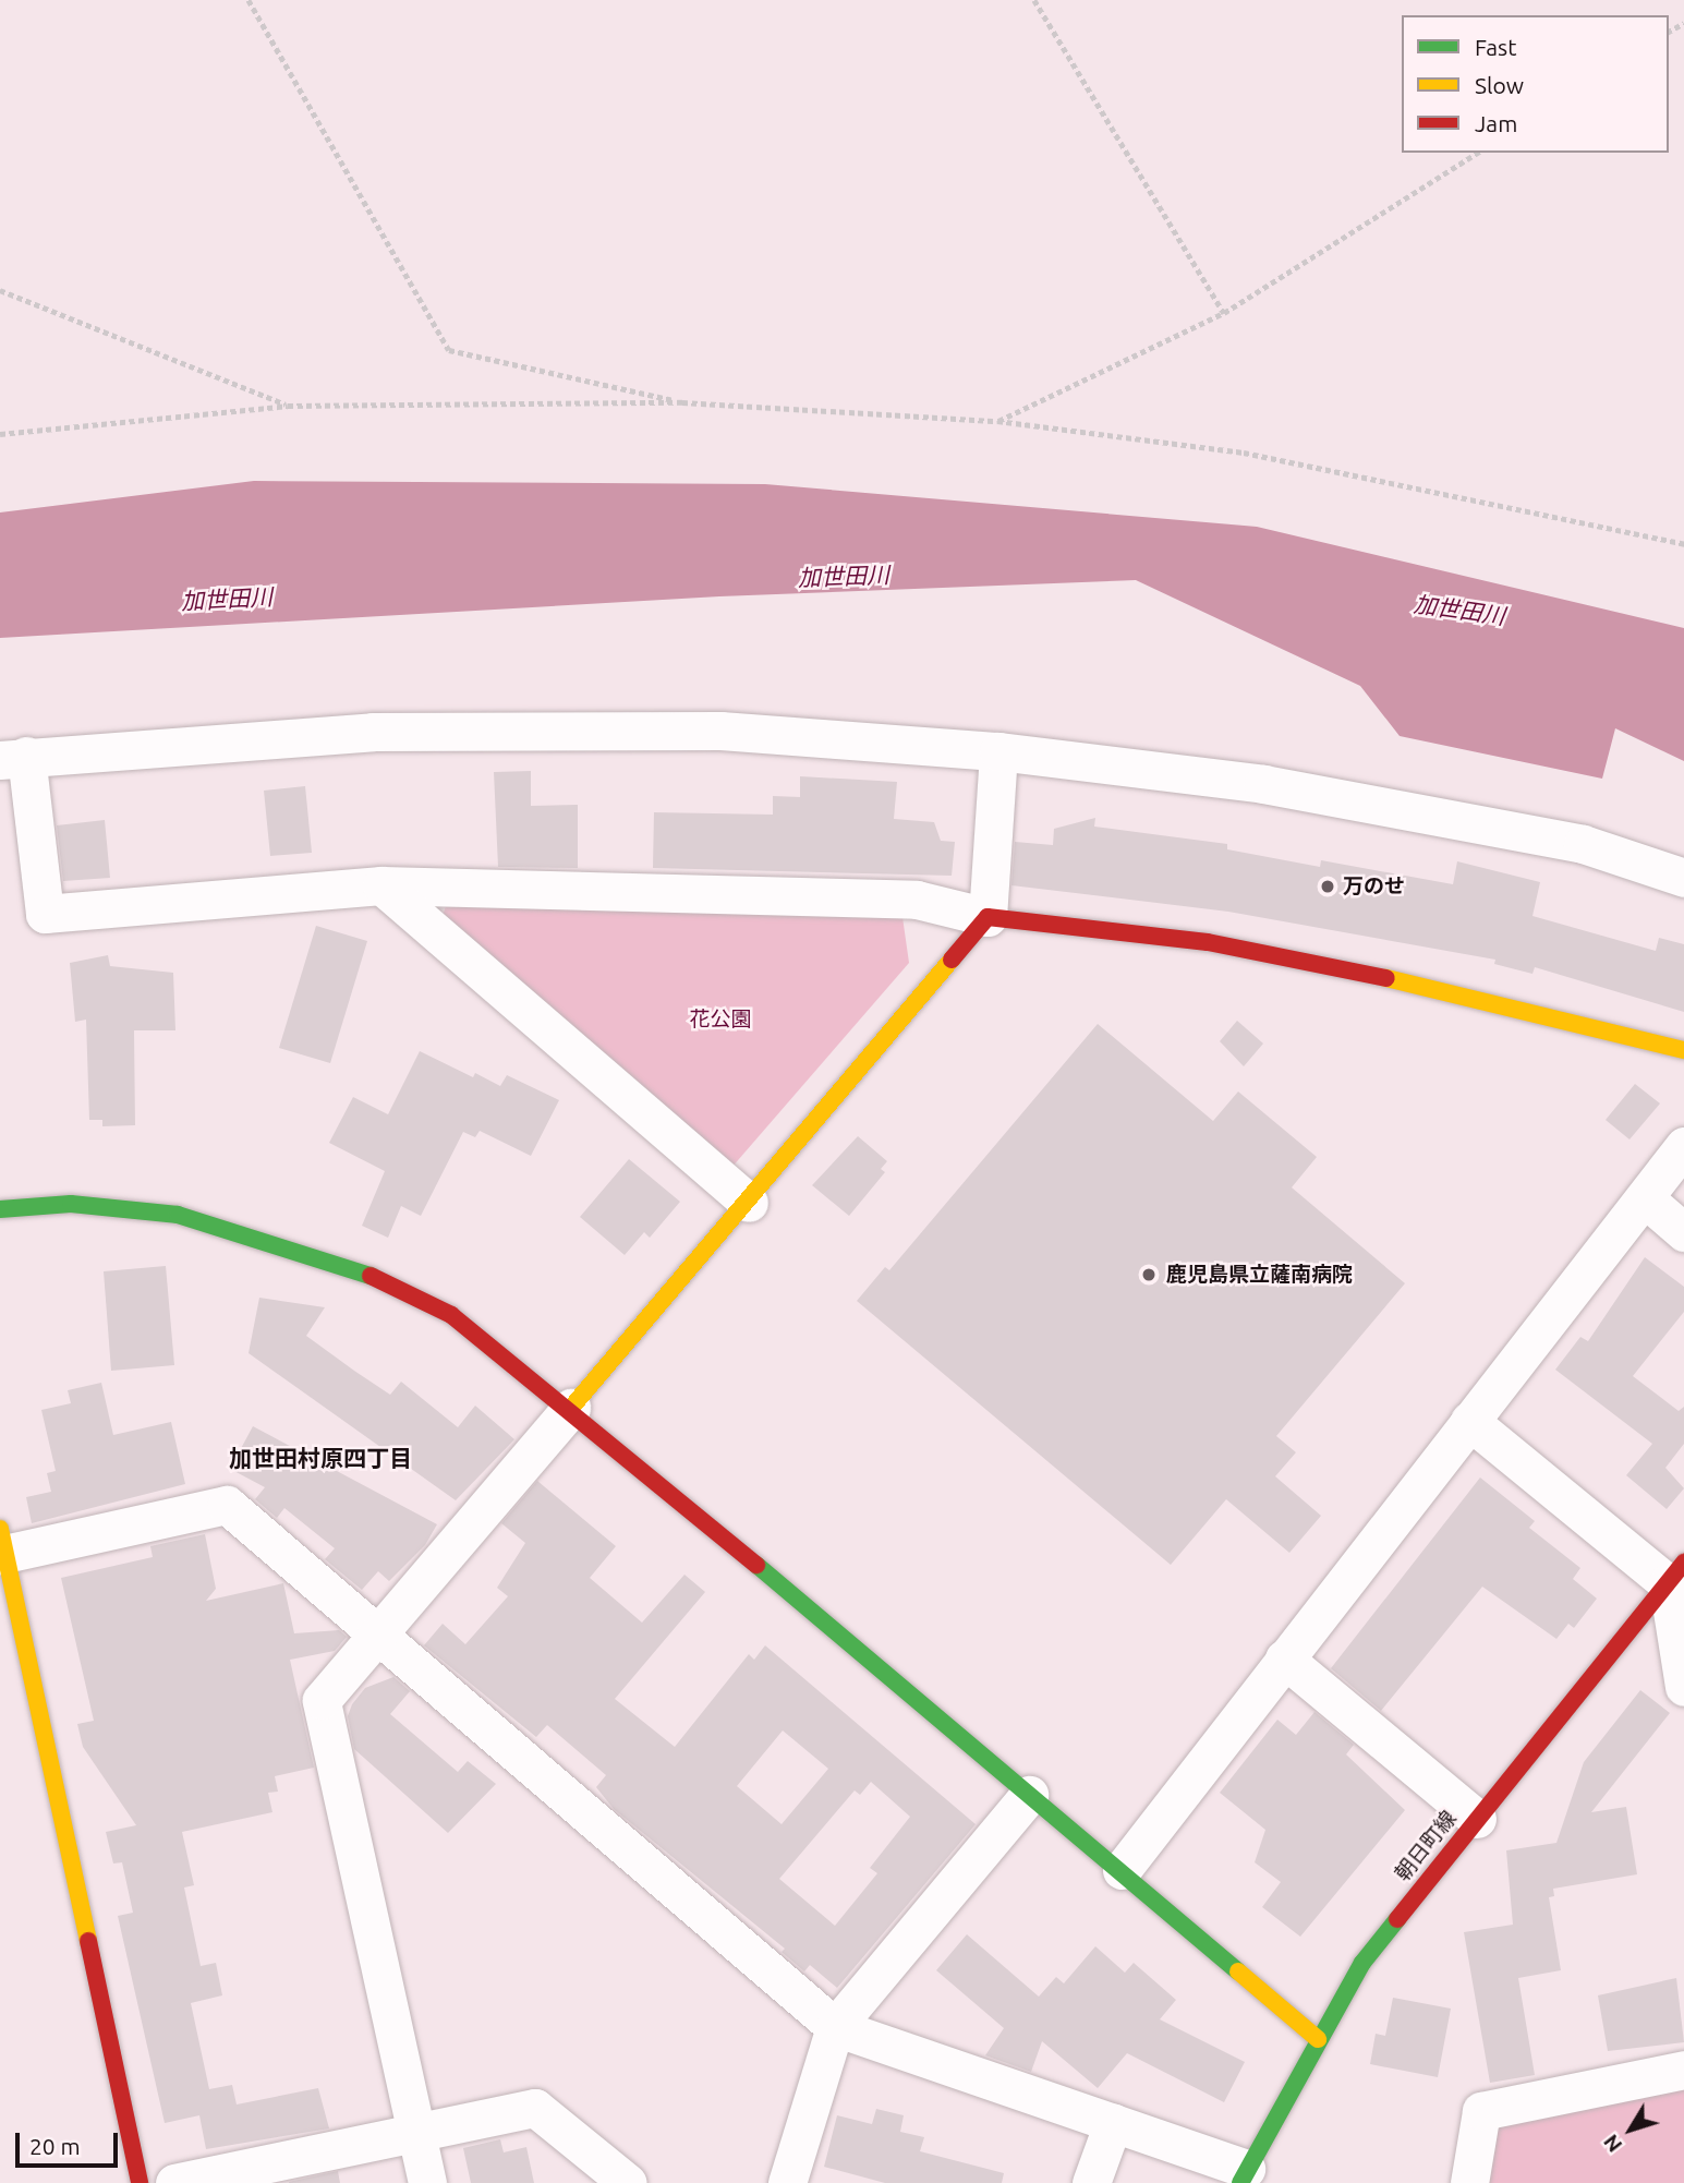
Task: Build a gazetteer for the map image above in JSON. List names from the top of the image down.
{
  "streets": {
    "street": ["朝日町線"]
  },
  "districts": ["加世田村原四丁目"],
  "water": ["加世田川"],
  "parks": ["花公園"],
  "places": ["万のせ", "鹿児島県立薩南病院"],
  "legend": ["Fast", "Slow", "Jam"],
  "scale_bar": "20 m",
  "north": "bottom left"
}
